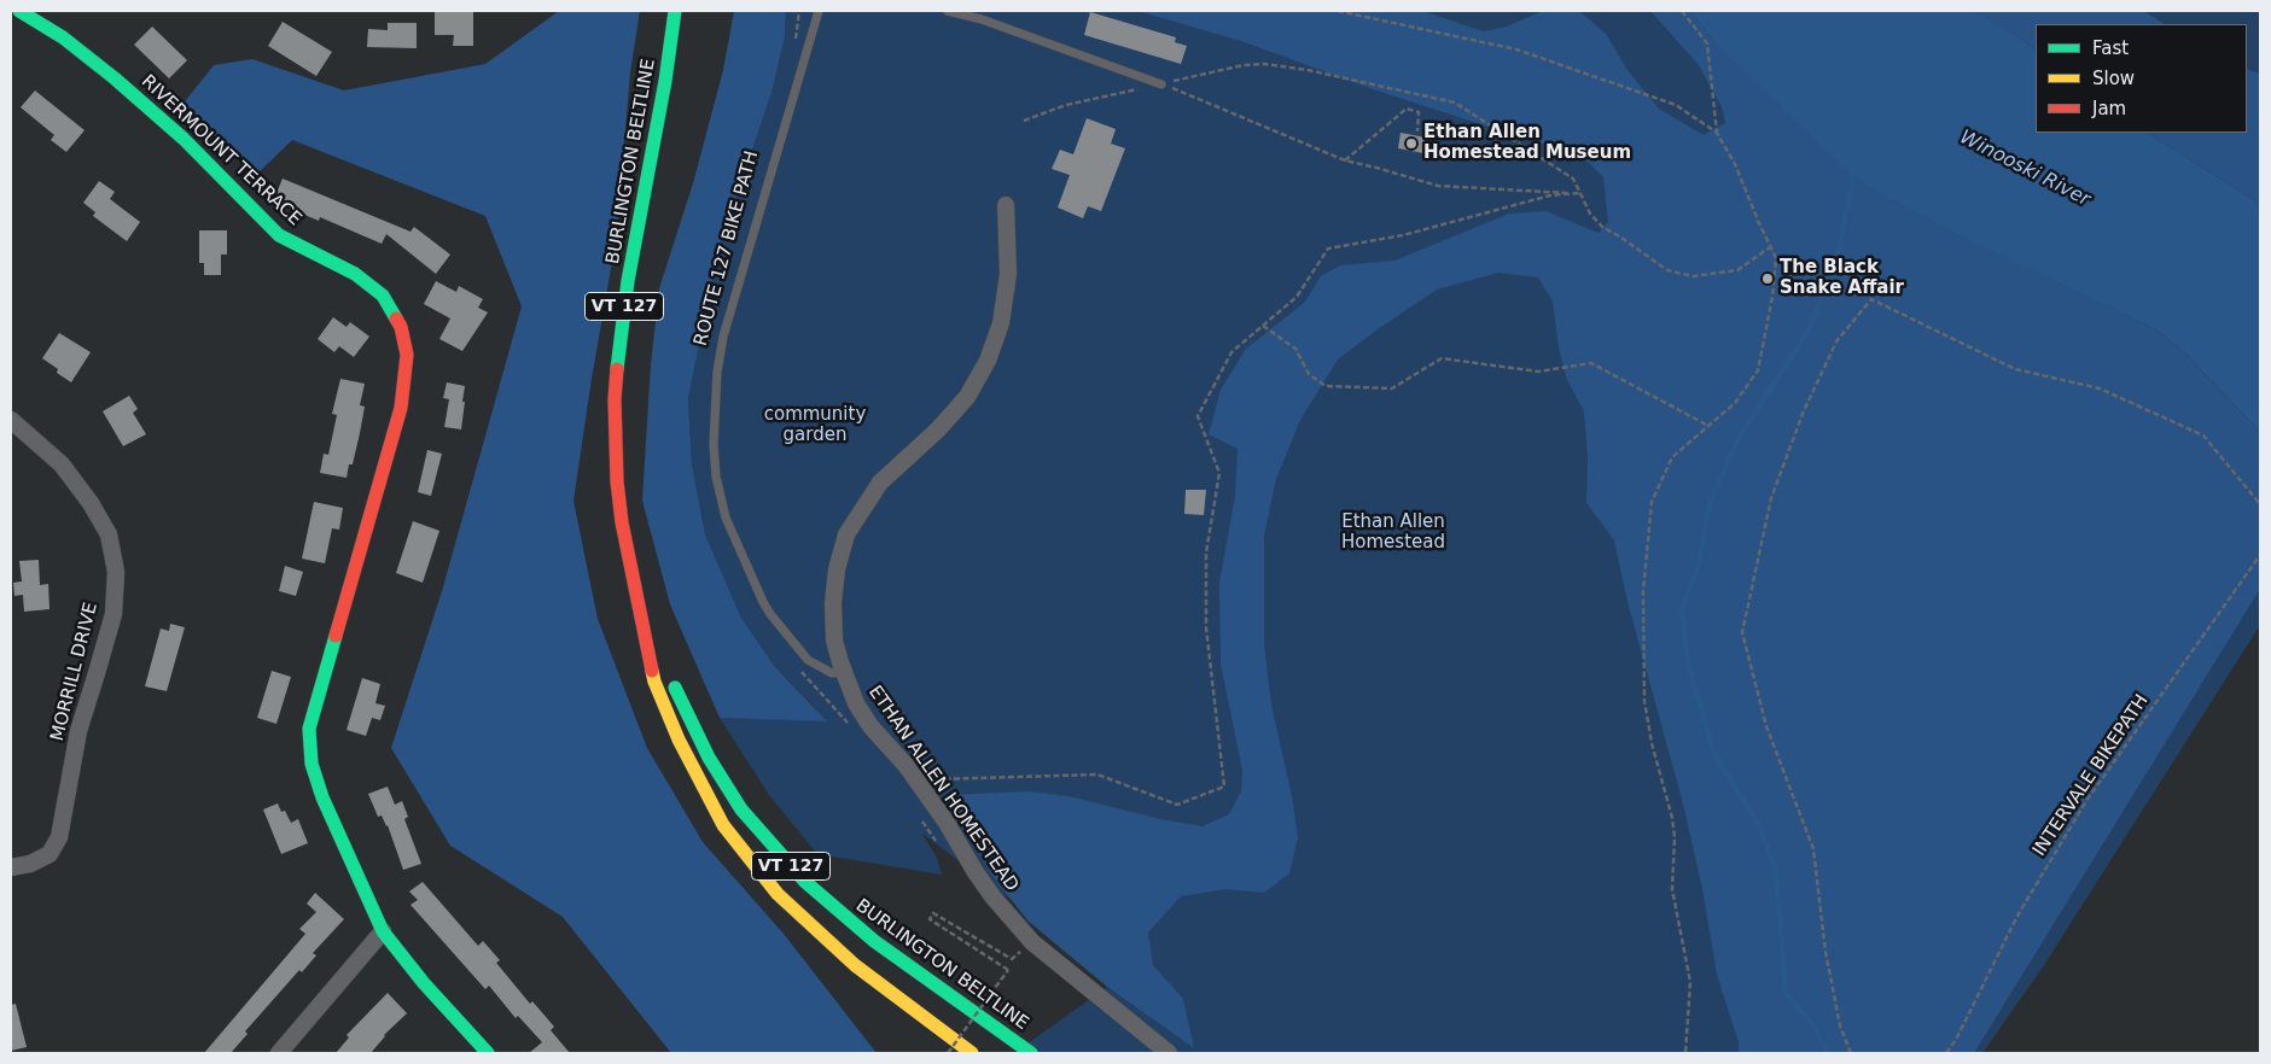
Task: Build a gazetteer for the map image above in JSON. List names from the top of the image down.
{
  "streets": {
    "main road": ["RIVERMOUNT TERRACE", "BURLINGTON BELTLINE", "VT 127"],
    "street": ["MORRILL DRIVE", "ETHAN ALLEN HOMESTEAD"],
    "path": ["INTERVALE BIKEPATH"]
  },
  "water": ["Winooski River"],
  "parks": ["community garden", "Ethan Allen Homestead"],
  "places": ["Ethan Allen Homestead Museum", "The Black Snake Affair"],
  "legend": ["Fast", "Slow", "Jam"]
}
